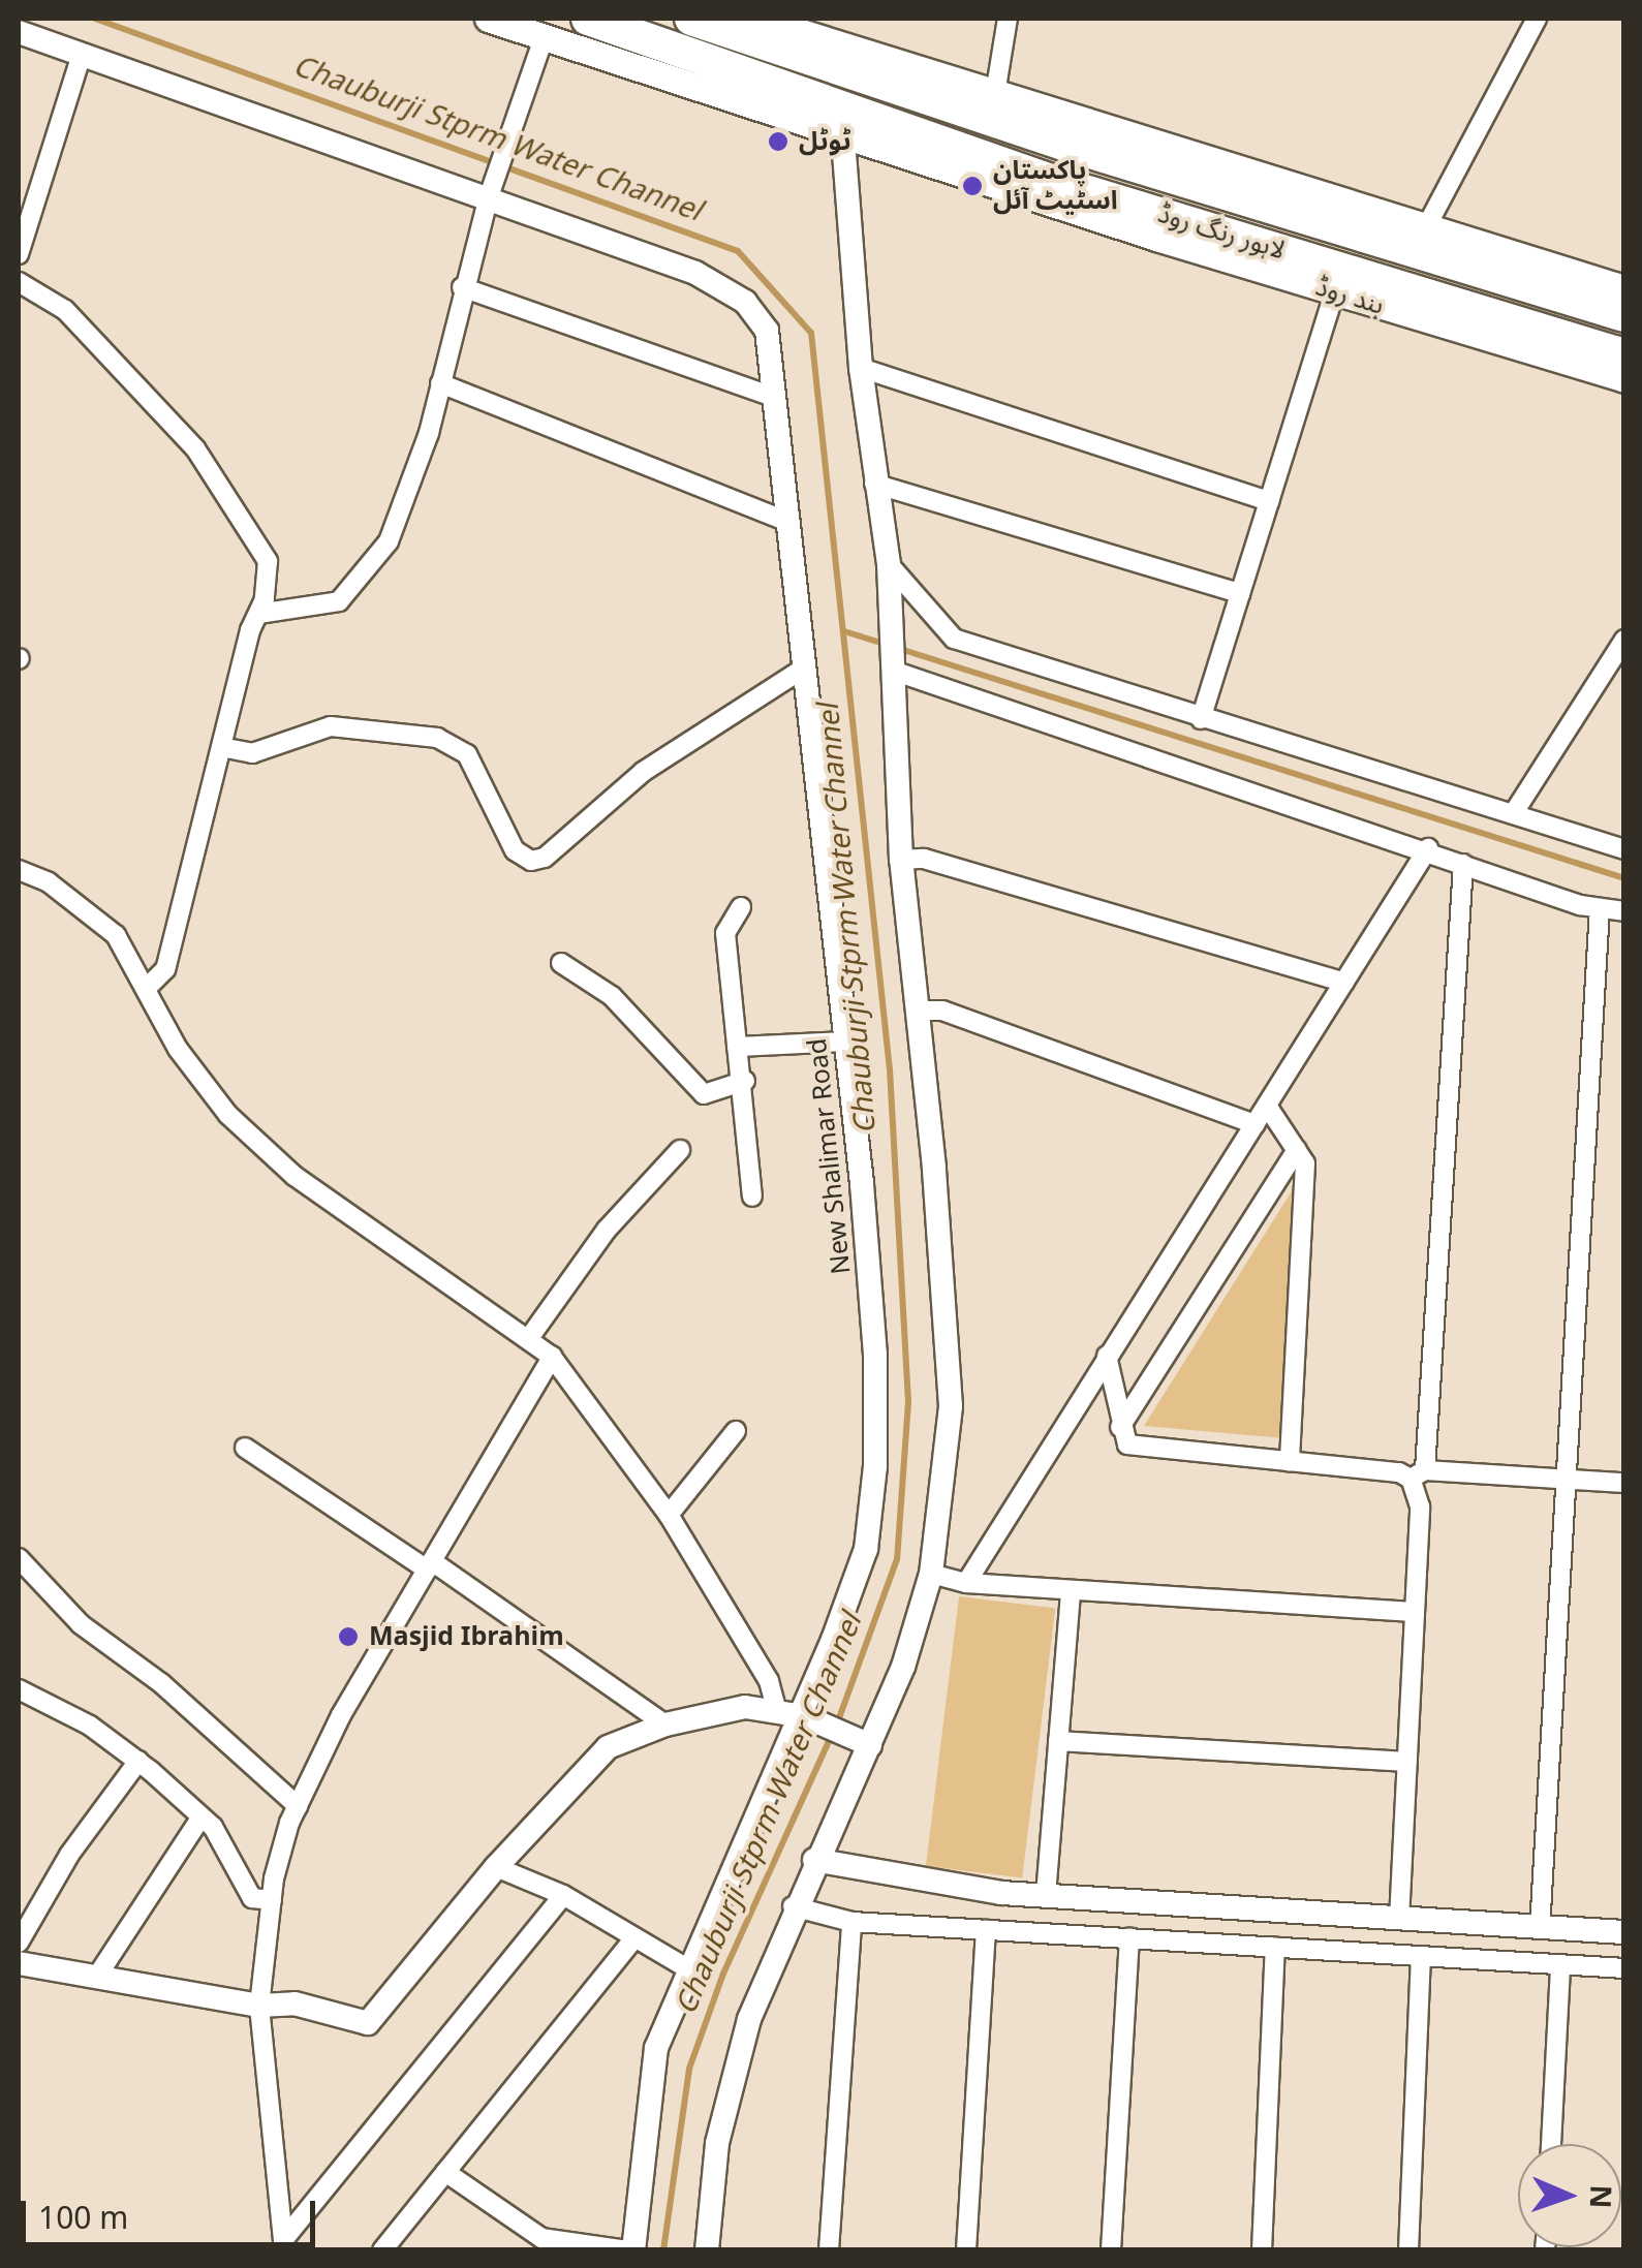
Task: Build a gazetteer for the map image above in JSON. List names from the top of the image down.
{
  "streets": {
    "highway": ["لاہور رنگ روڈ"],
    "main road": ["بند روڈ"],
    "street": ["New Shalimar Road"]
  },
  "water": ["Chauburji Stprm Water Channel"],
  "places": ["ٹوٹل", "پاکستان اسٹیٹ آئل", "Masjid Ibrahim"],
  "scale_bar": "100 m",
  "north": "right"
}
